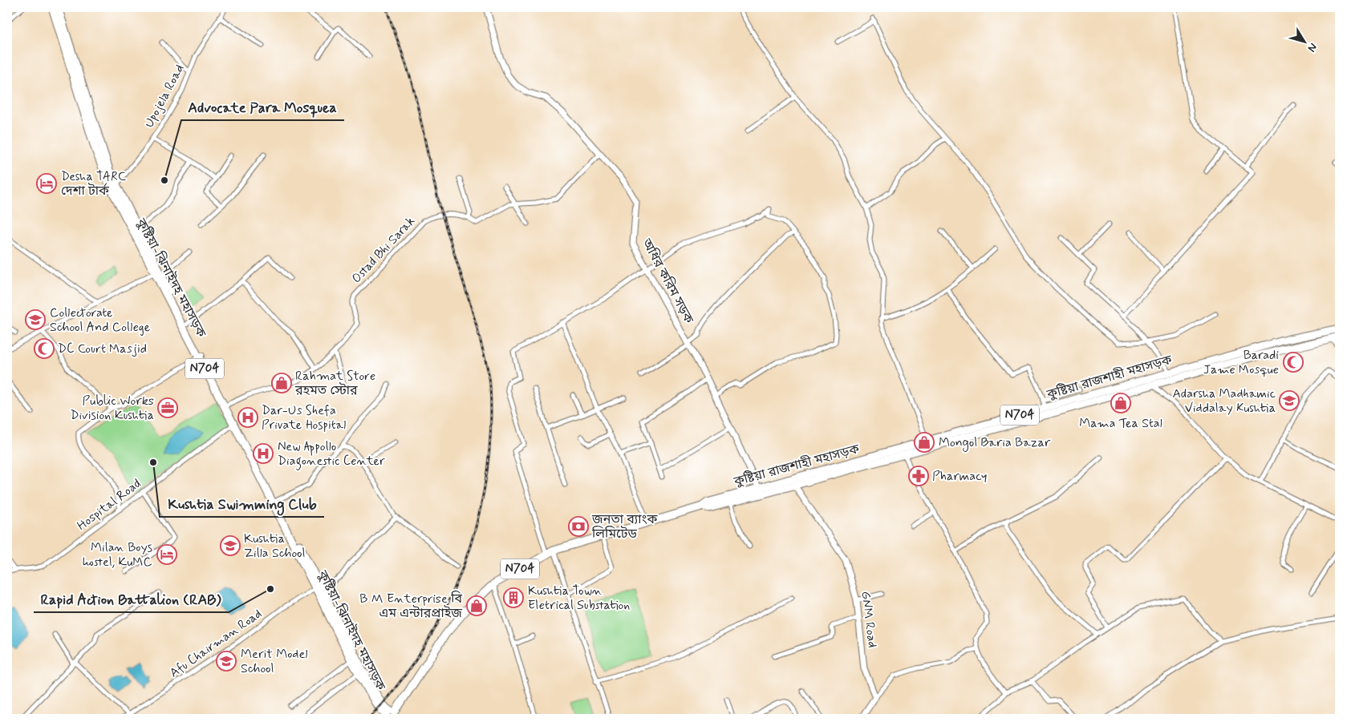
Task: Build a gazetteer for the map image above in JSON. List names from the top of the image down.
{
  "streets": {
    "highway": ["কুষ্টিয়া-ঝিনাইদহ মহাসড়ক", "N704", "কুষ্টিয়া রাজশাহী মহাসড়ক"],
    "main road": ["অধির করিম সড়ক", "GNM Road"],
    "street": [
      "Upojela Road",
      "Ostad Bhi Sarak",
      "Hospital Road",
      "Afu Chairman Road"
    ]
  },
  "crossings": [
    ["Upojela Road", "কুষ্টিয়া-ঝিনাইদহ মহাসড়ক"],
    ["Ostad Bhi Sarak", "কুষ্টিয়া-ঝিনাইদহ মহাসড়ক"],
    ["কুষ্টিয়া-ঝিনাইদহ মহাসড়ক", "কুষ্টিয়া রাজশাহী মহাসড়ক"],
    ["কুষ্টিয়া-ঝিনাইদহ মহাসড়ক", "Hospital Road"],
    ["কুষ্টিয়া-ঝিনাইদহ মহাসড়ক", "Afu Chairman Road"],
    ["অধির করিম সড়ক", "কুষ্টিয়া রাজশাহী মহাসড়ক"],
    ["কুষ্টিয়া রাজশাহী মহাসড়ক", "GNM Road"]
  ],
  "places": {
    "other": ["Advocate Para Mosquea", "Kushtia Swimming Club", "Rapid Action Battalion (RAB)"],
    "hotel": ["Desha TARC দেশা টার্ক", "Milan Boys hostel, KuMC"],
    "school or university": [
      "Collectorate School And College",
      "Adarsha Madhamic Viddalay Kushtia",
      "Kushtia Zilla School",
      "Merit Model School"
    ],
    "mosque": ["DC Court Masjid", "Baradi Jame Mosque"],
    "shop": [
      "Rahmat Store রহমত স্টোর",
      "Mama Tea Stal",
      "Mongol Baria Bazar",
      "B M Enterprise বি এম এন্টারপ্রাইজ"
    ],
    "office": ["Public Works Division Kushtia"],
    "hospital": ["Dar-Us Shefa Private Hospital", "New Appollo Diagonestic Center"],
    "pharmacy": ["Pharmacy"],
    "bank": ["জনতা ব্যাংক লিমিটেড"],
    "building": ["Kushtia Town Eletrical Substation"]
  },
  "north": "bottom right"
}
